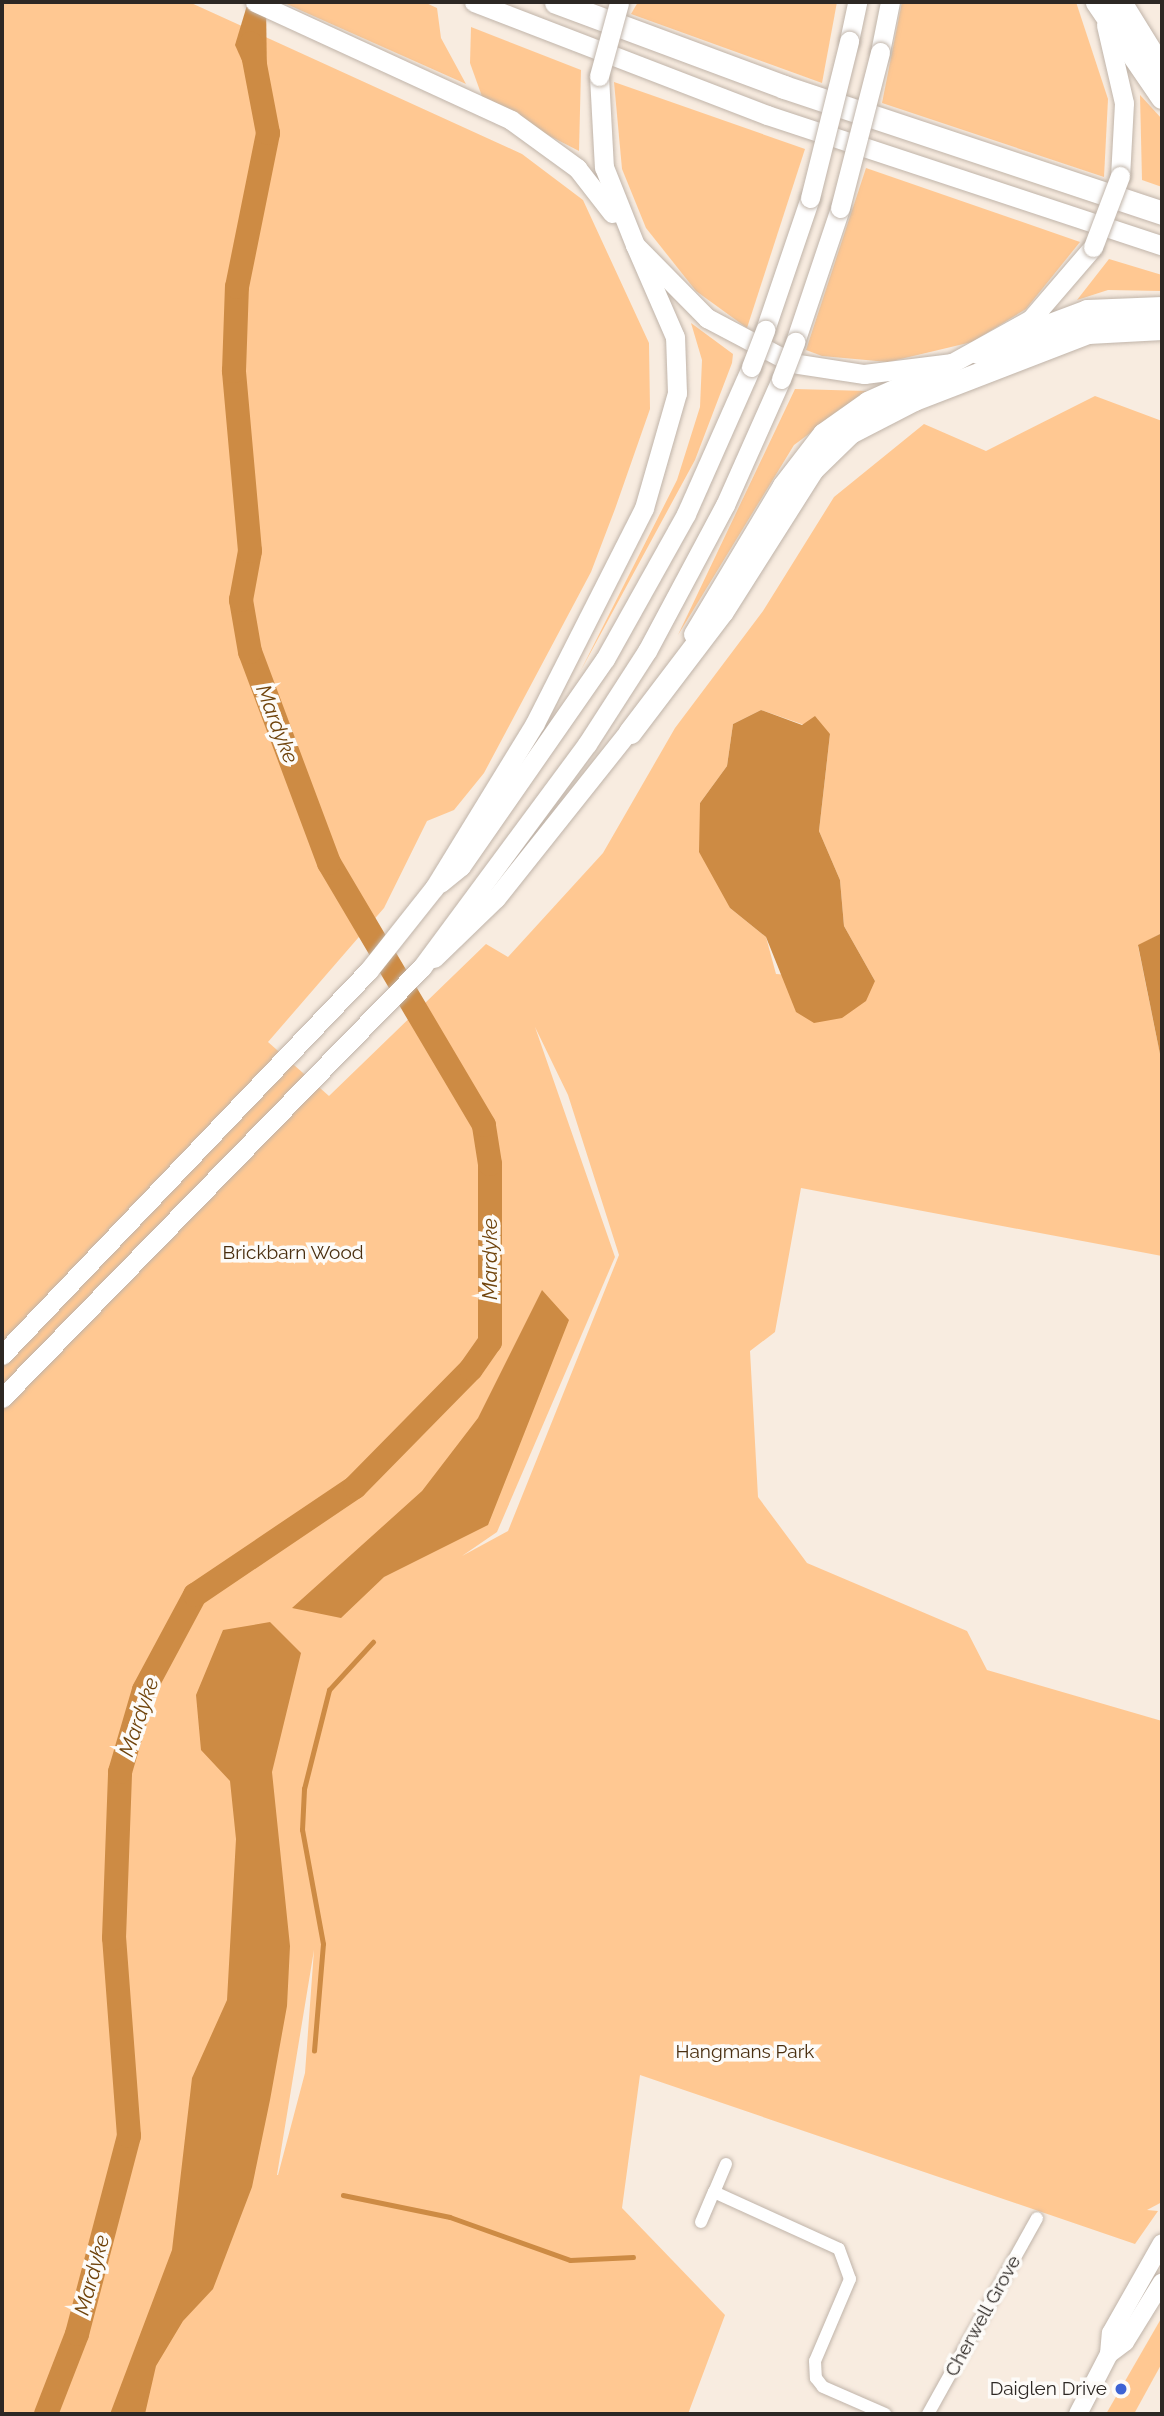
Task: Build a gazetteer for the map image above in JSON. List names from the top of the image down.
{
  "streets": {
    "street": ["Cherwell Grove"]
  },
  "water": ["Mardyke"],
  "parks": ["Brickbarn Wood", "Hangmans Park"],
  "places": ["Daiglen Drive"]
}
